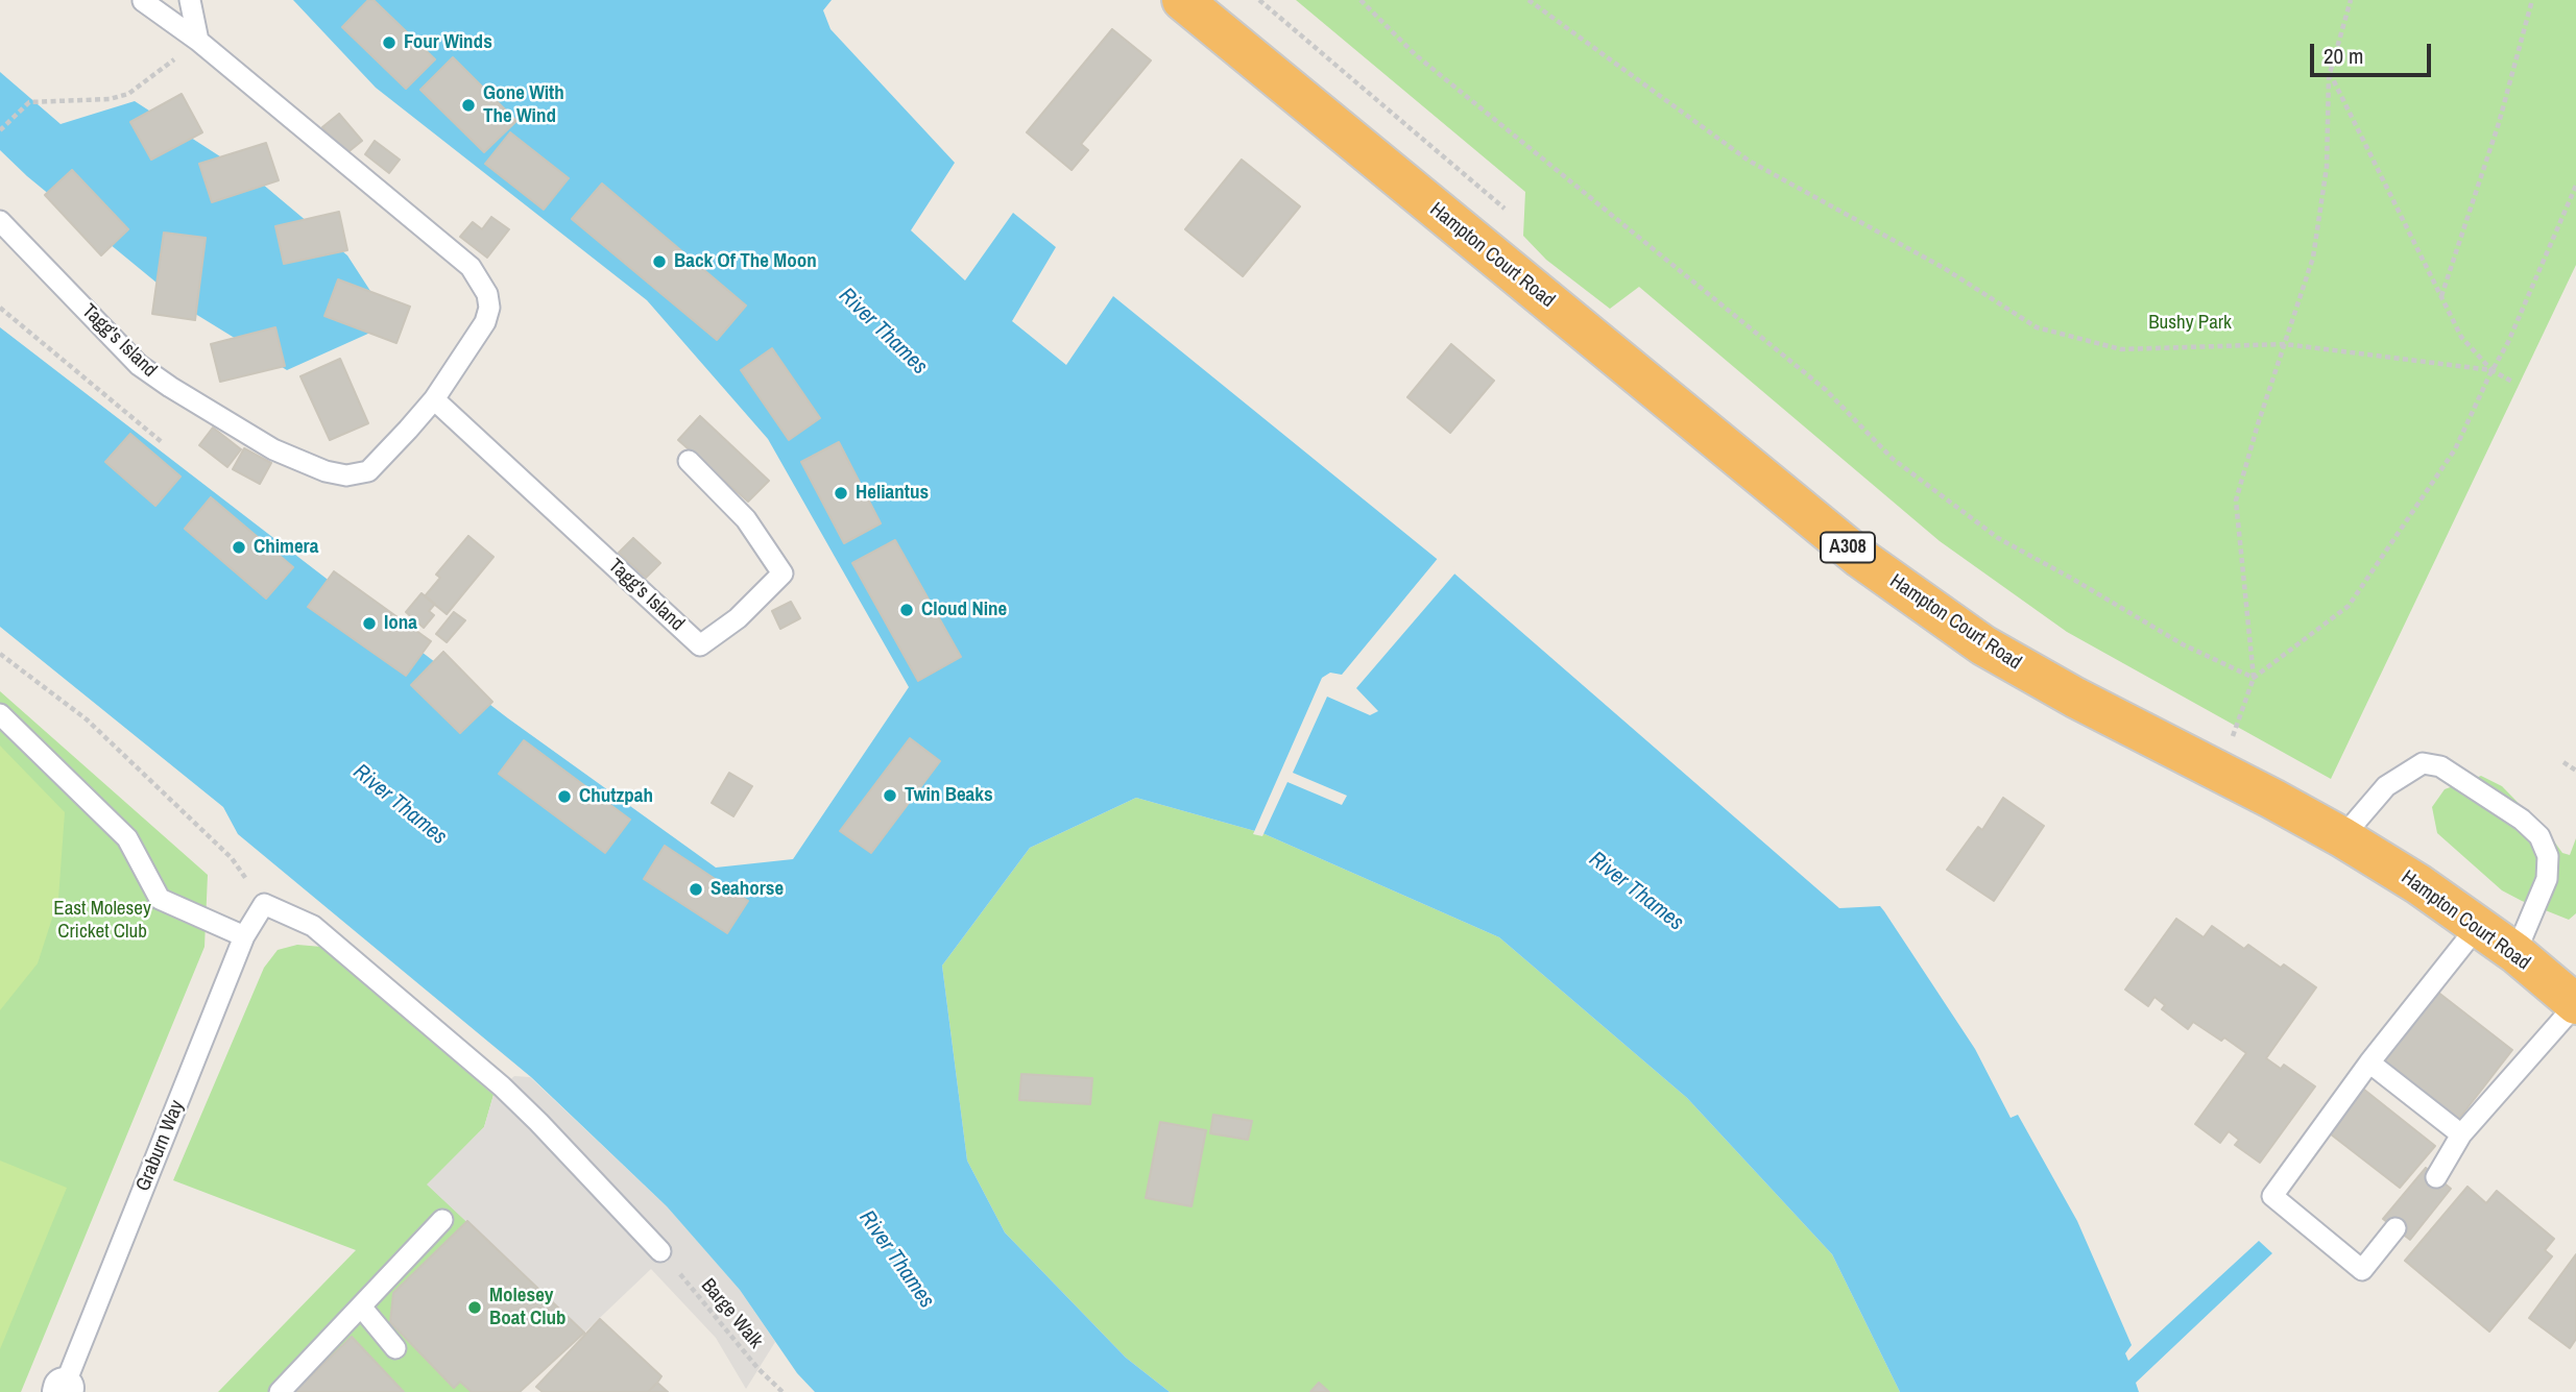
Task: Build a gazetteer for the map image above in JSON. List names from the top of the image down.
{
  "streets": {
    "highway": ["Hampton Court Road", "A308"],
    "lane": ["Tagg's Island", "Graburn Way"],
    "path": ["Barge Walk"]
  },
  "water": ["River Thames"],
  "parks": ["Bushy Park", "East Molesey Cricket Club"],
  "places": [
    "Four Winds",
    "Gone With The Wind",
    "Back Of The Moon",
    "Heliantus",
    "Chimera",
    "Cloud Nine",
    "Iona",
    "Twin Beaks",
    "Chutzpah",
    "Seahorse",
    "Molesey Boat Club"
  ],
  "scale_bar": "20 m"
}
